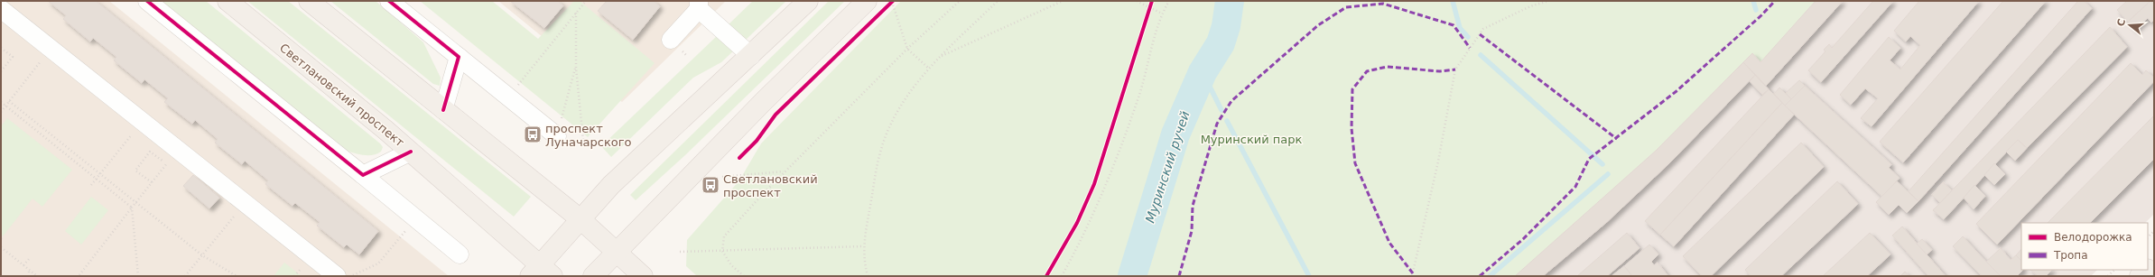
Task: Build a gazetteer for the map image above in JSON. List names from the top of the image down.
{
  "streets": {
    "main road": ["Светлановский проспект"]
  },
  "water": ["Муринский ручей"],
  "parks": ["Муринский парк"],
  "places": {
    "bus stop": ["проспект Луначарского", "Светлановский проспект"]
  },
  "legend": ["Велодорожка", "Тропа"],
  "north": "left"
}
